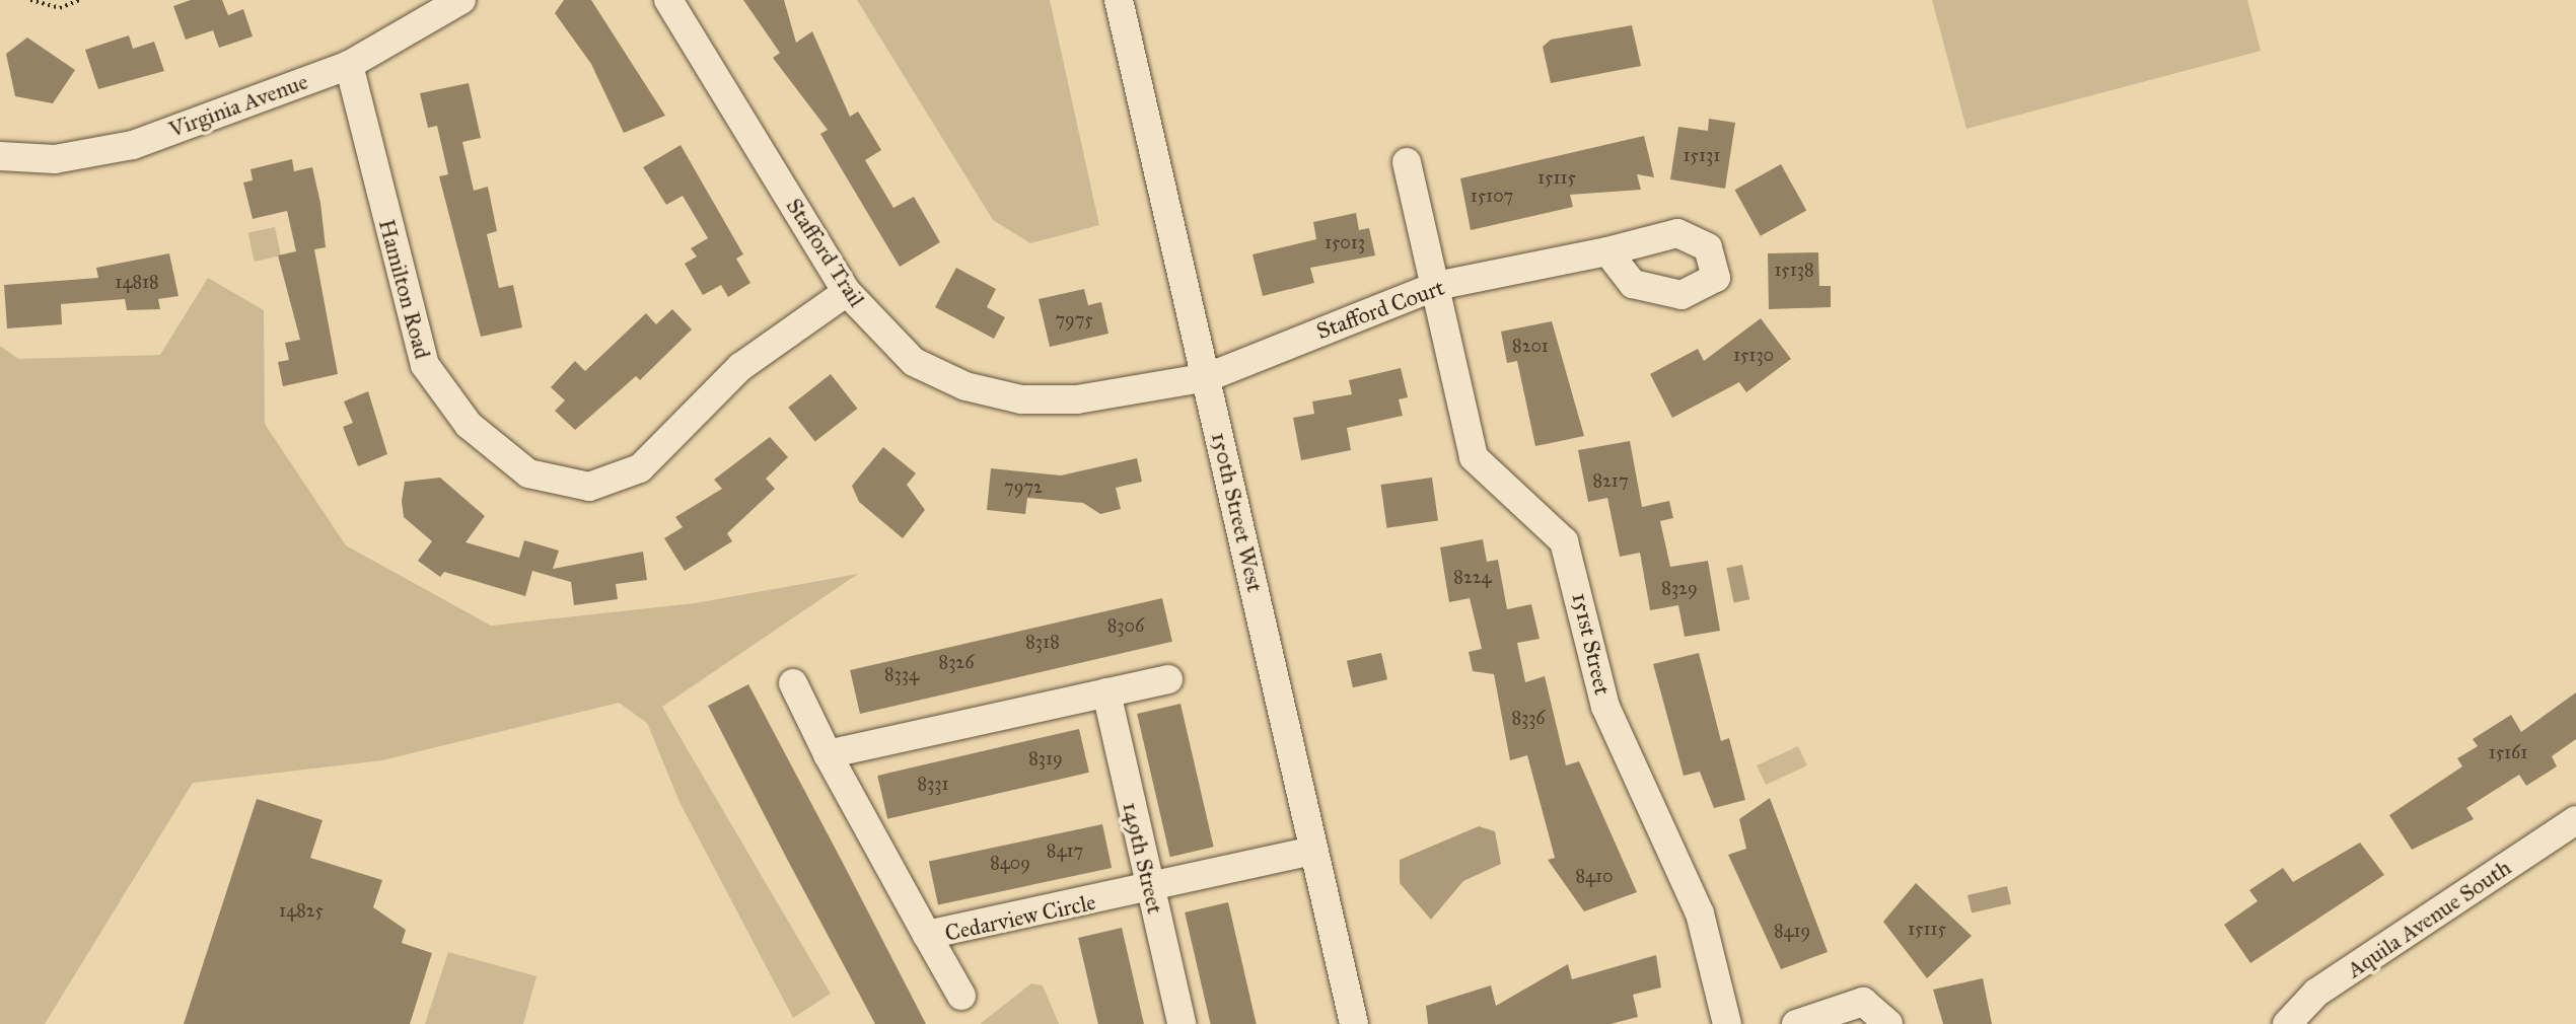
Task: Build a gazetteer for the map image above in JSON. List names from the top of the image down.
{
  "streets": {
    "street": [
      "Virginia Avenue",
      "Stafford Trail",
      "Hamilton Road",
      "Stafford Court",
      "150th Street West",
      "151st Street",
      "149th Street",
      "Cedarview Circle",
      "Aquila Avenue South"
    ]
  },
  "crossings": [
    ["Virginia Avenue", "Hamilton Road"],
    ["Stafford Trail", "Hamilton Road"],
    ["Stafford Trail", "Stafford Court"],
    ["Stafford Trail", "150th Street West"],
    ["Stafford Court", "150th Street West"],
    ["Stafford Court", "151st Street"],
    ["150th Street West", "Cedarview Circle"],
    ["149th Street", "Cedarview Circle"]
  ],
  "house_numbers": [
    "15131",
    "15115",
    "15107",
    "15013",
    "15138",
    "14818",
    "7975",
    "8201",
    "15130",
    "8217",
    "7972",
    "8224",
    "8329",
    "8306",
    "8318",
    "8326",
    "8334",
    "8336",
    "15161",
    "8319",
    "8331",
    "8417",
    "8409",
    "8410",
    "14825",
    "15115",
    "8419"
  ]
}
